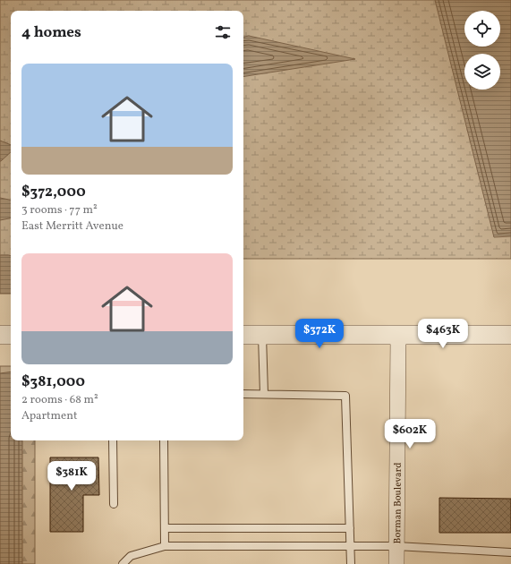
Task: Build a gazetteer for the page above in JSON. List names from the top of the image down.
{
  "streets": {
    "street": ["Borman Boulevard"]
  },
  "page": {
    "heading": "4 homes",
    "list": [
      {
        "name": "$372,000",
        "note": "3 rooms · 77 m² · East Merritt Avenue"
      },
      {
        "name": "$381,000",
        "note": "2 rooms · 68 m² · Apartment"
      }
    ],
    "price": [
      "$372K",
      "$463K",
      "$602K",
      "$381K"
    ]
  }
}
